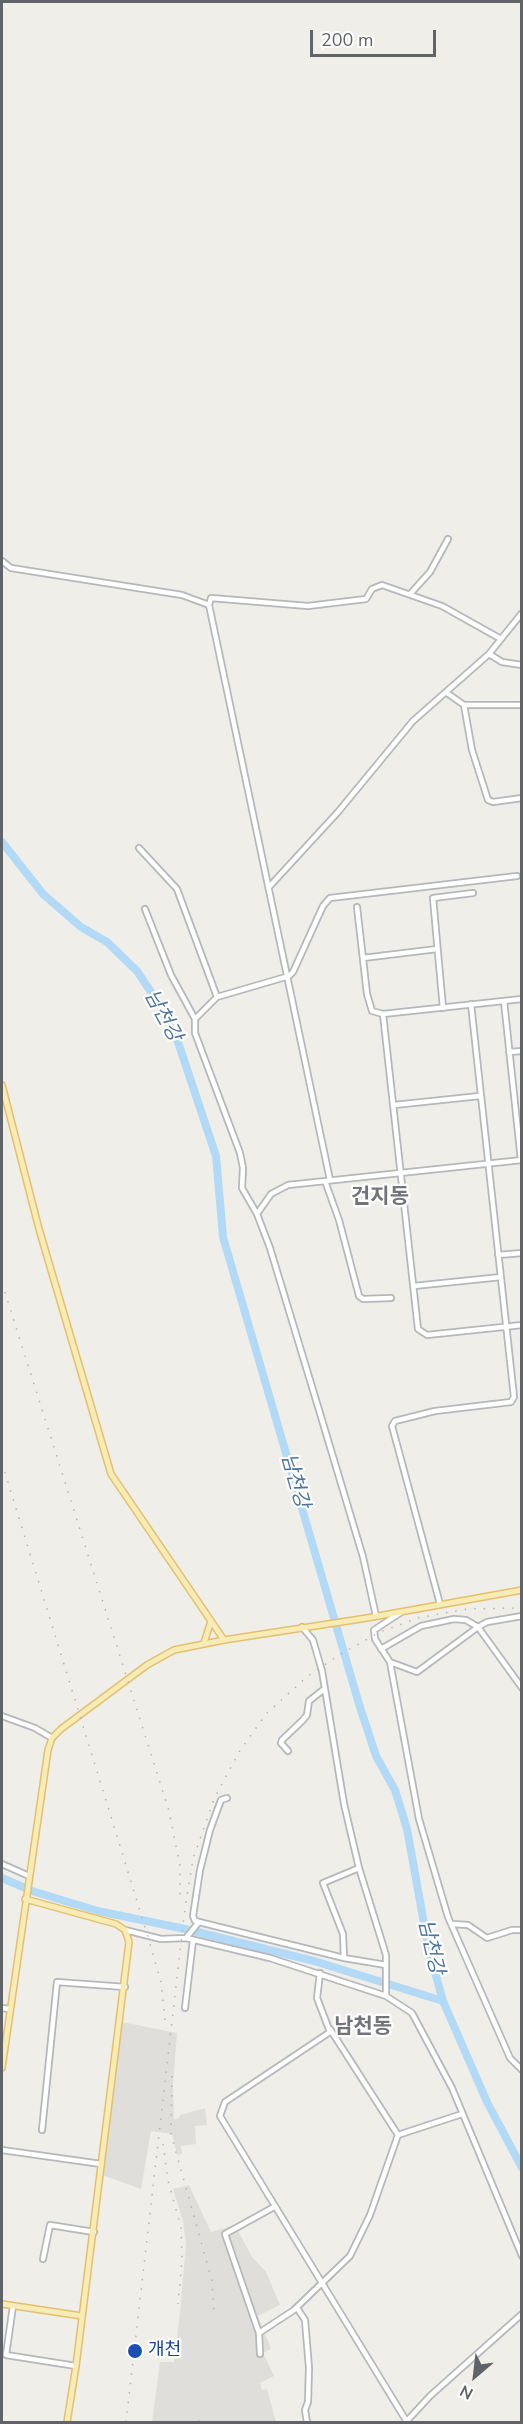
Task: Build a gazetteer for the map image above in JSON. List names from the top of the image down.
{
  "districts": ["건지동", "남천동"],
  "water": ["남천강"],
  "places": ["개천"],
  "scale_bar": "200 m",
  "north": "bottom left"
}
